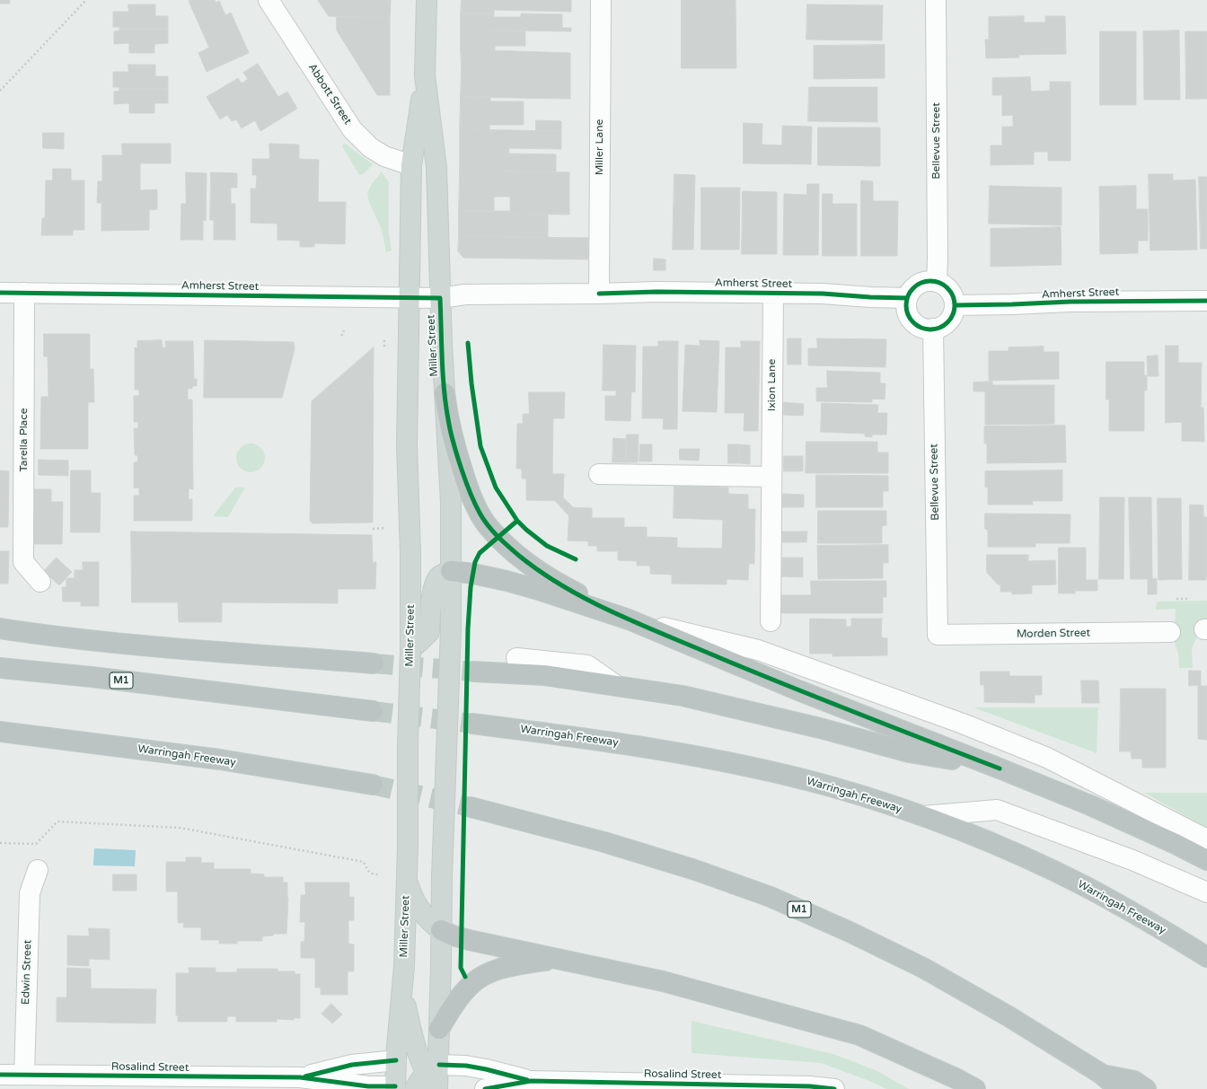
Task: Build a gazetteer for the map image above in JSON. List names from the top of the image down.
{
  "streets": {
    "highway": ["M1", "Warringah Freeway"],
    "main road": ["Miller Street"],
    "street": [
      "Abbott Street",
      "Bellevue Street",
      "Miller Lane",
      "Amherst Street",
      "Ixion Lane",
      "Tarella Place",
      "Morden Street",
      "Edwin Street",
      "Rosalind Street"
    ]
  },
  "crossings": [
    ["Abbott Street", "Miller Street"],
    ["Bellevue Street", "Amherst Street"],
    ["Bellevue Street", "Morden Street"],
    ["Miller Lane", "Amherst Street"],
    ["Amherst Street", "Miller Street"],
    ["Amherst Street", "Ixion Lane"],
    ["Amherst Street", "Tarella Place"],
    ["Miller Street", "Rosalind Street"],
    ["Edwin Street", "Rosalind Street"]
  ]
}
